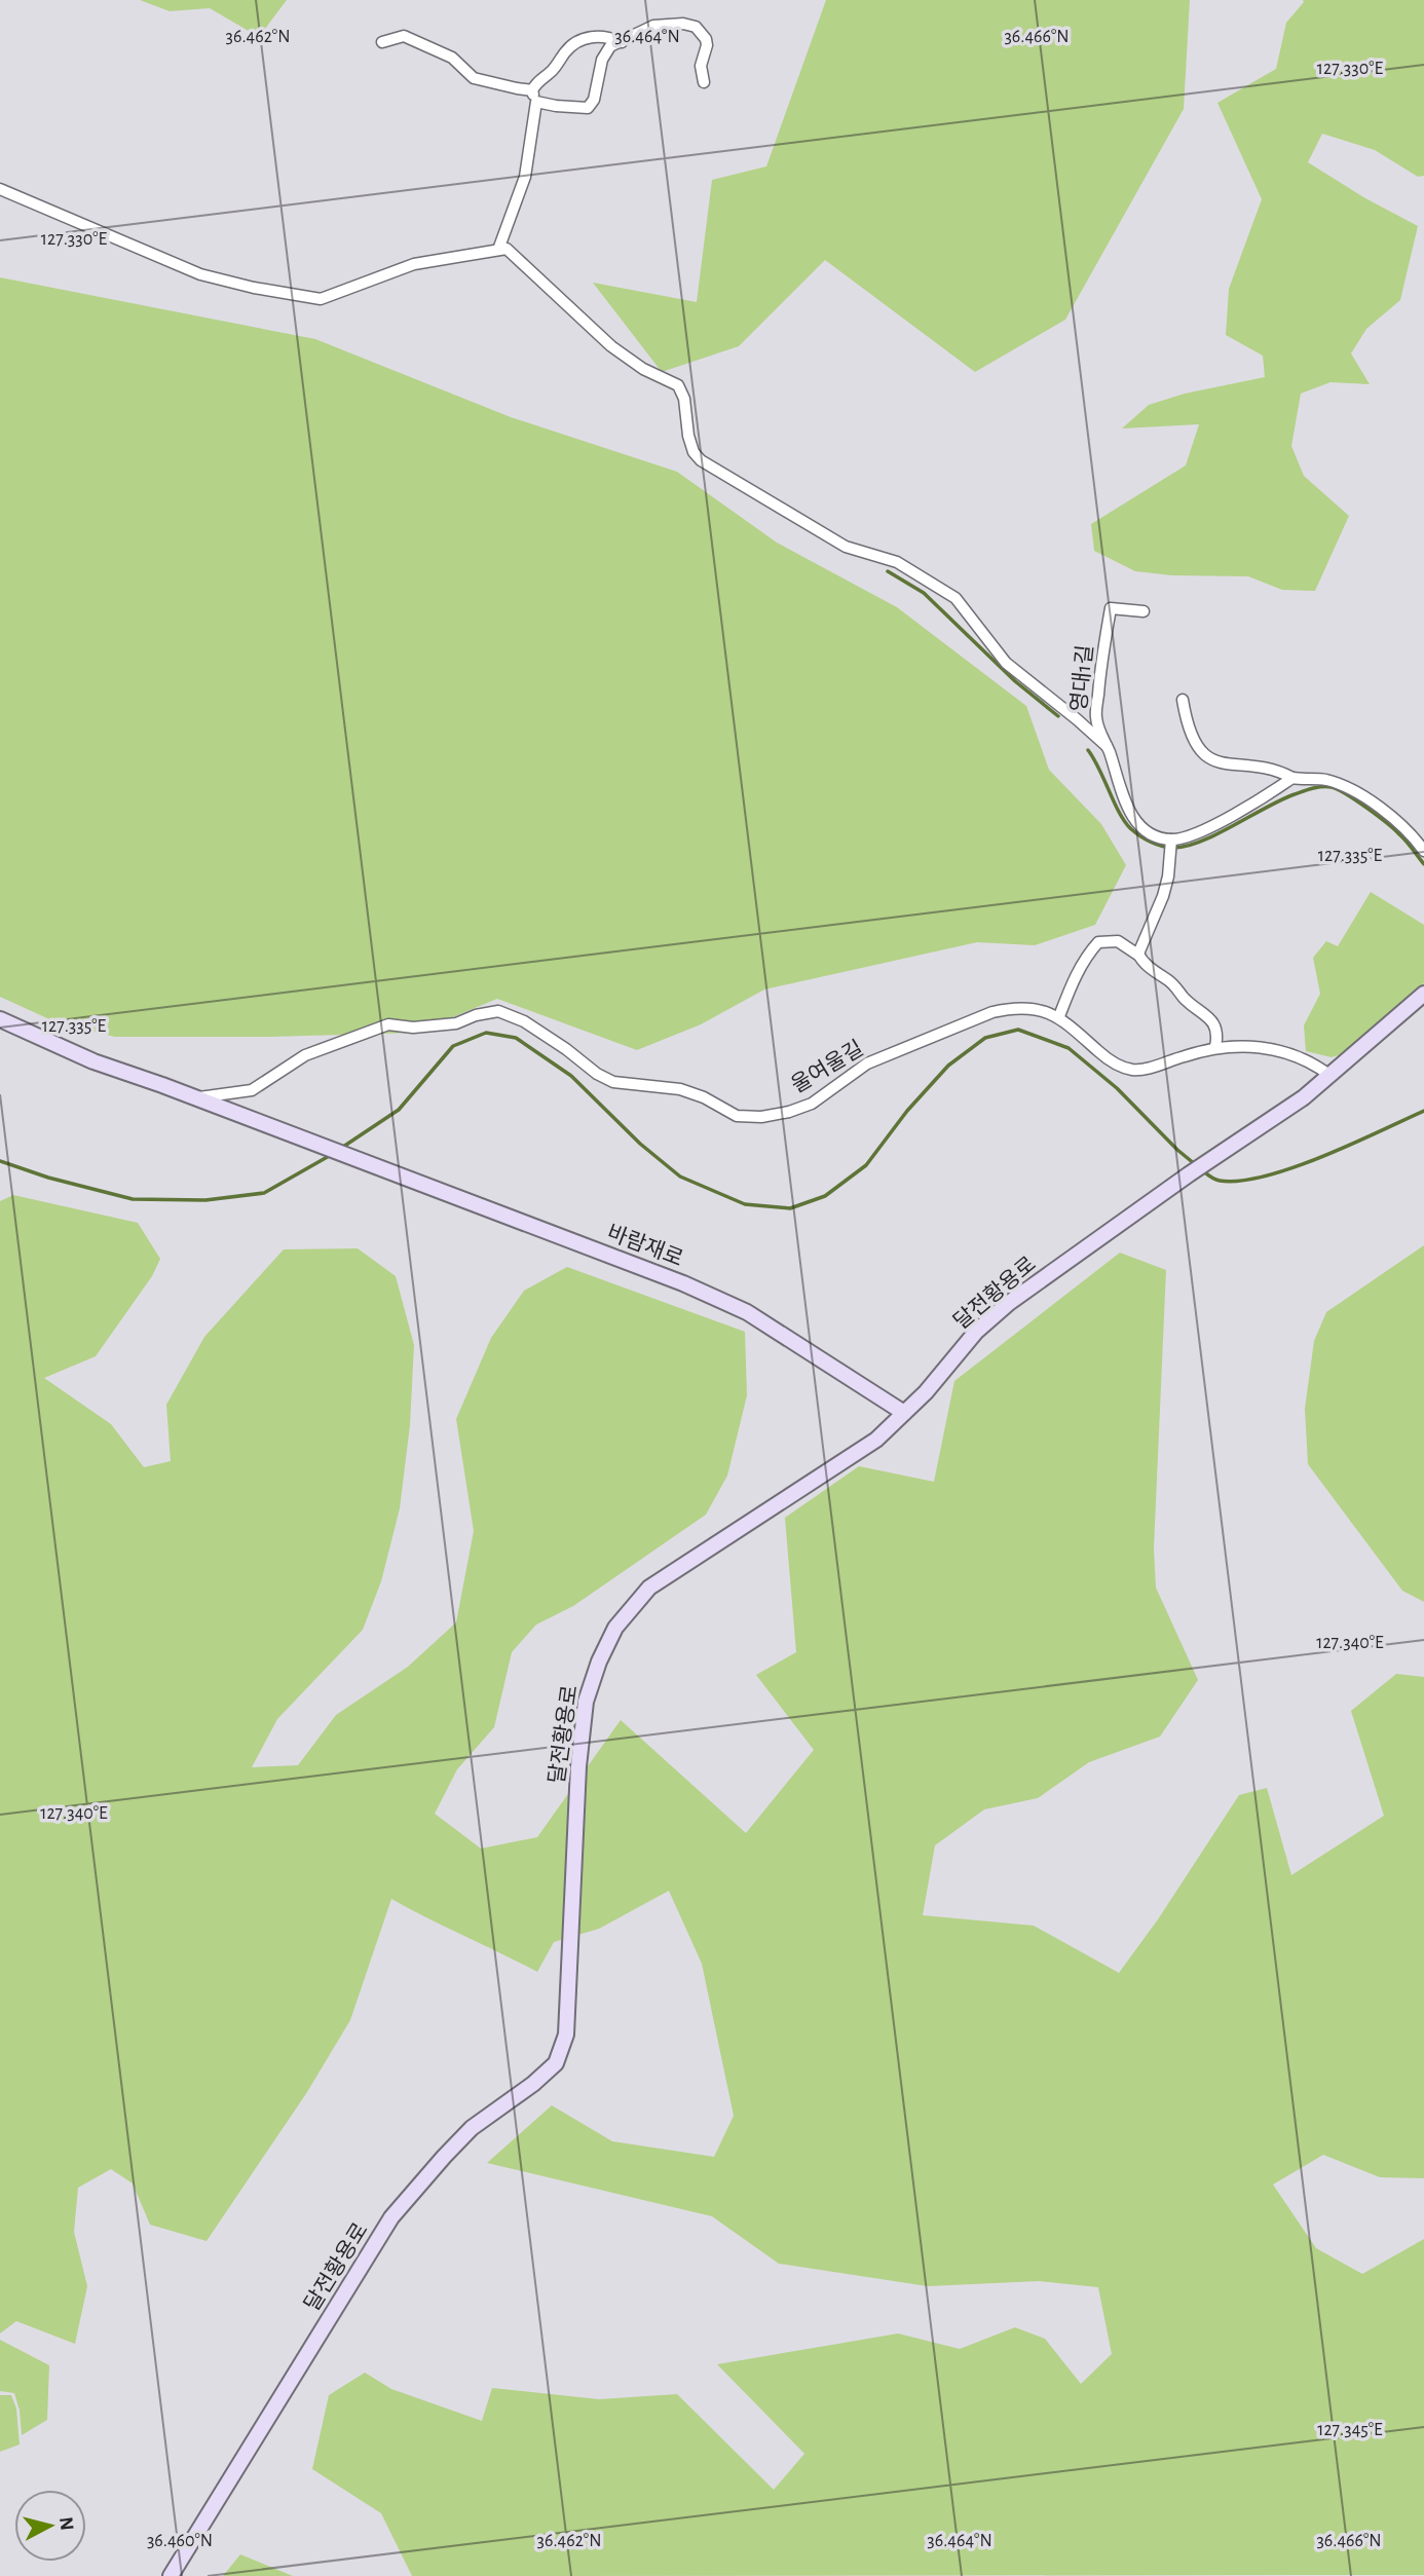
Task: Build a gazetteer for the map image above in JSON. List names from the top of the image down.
{
  "streets": {
    "main road": ["바람재로", "달전황용로"],
    "street": ["영대1길", "울여울길"]
  },
  "crossings": [
    ["울여울길", "바람재로"],
    ["울여울길", "달전황용로"],
    ["바람재로", "달전황용로"]
  ],
  "north": "right",
  "coordinates": [
    "36.462°N",
    "36.464°N",
    "36.466°N",
    "127.330°E",
    "127.335°E",
    "127.340°E",
    "127.345°E",
    "36.460°N"
  ]
}
